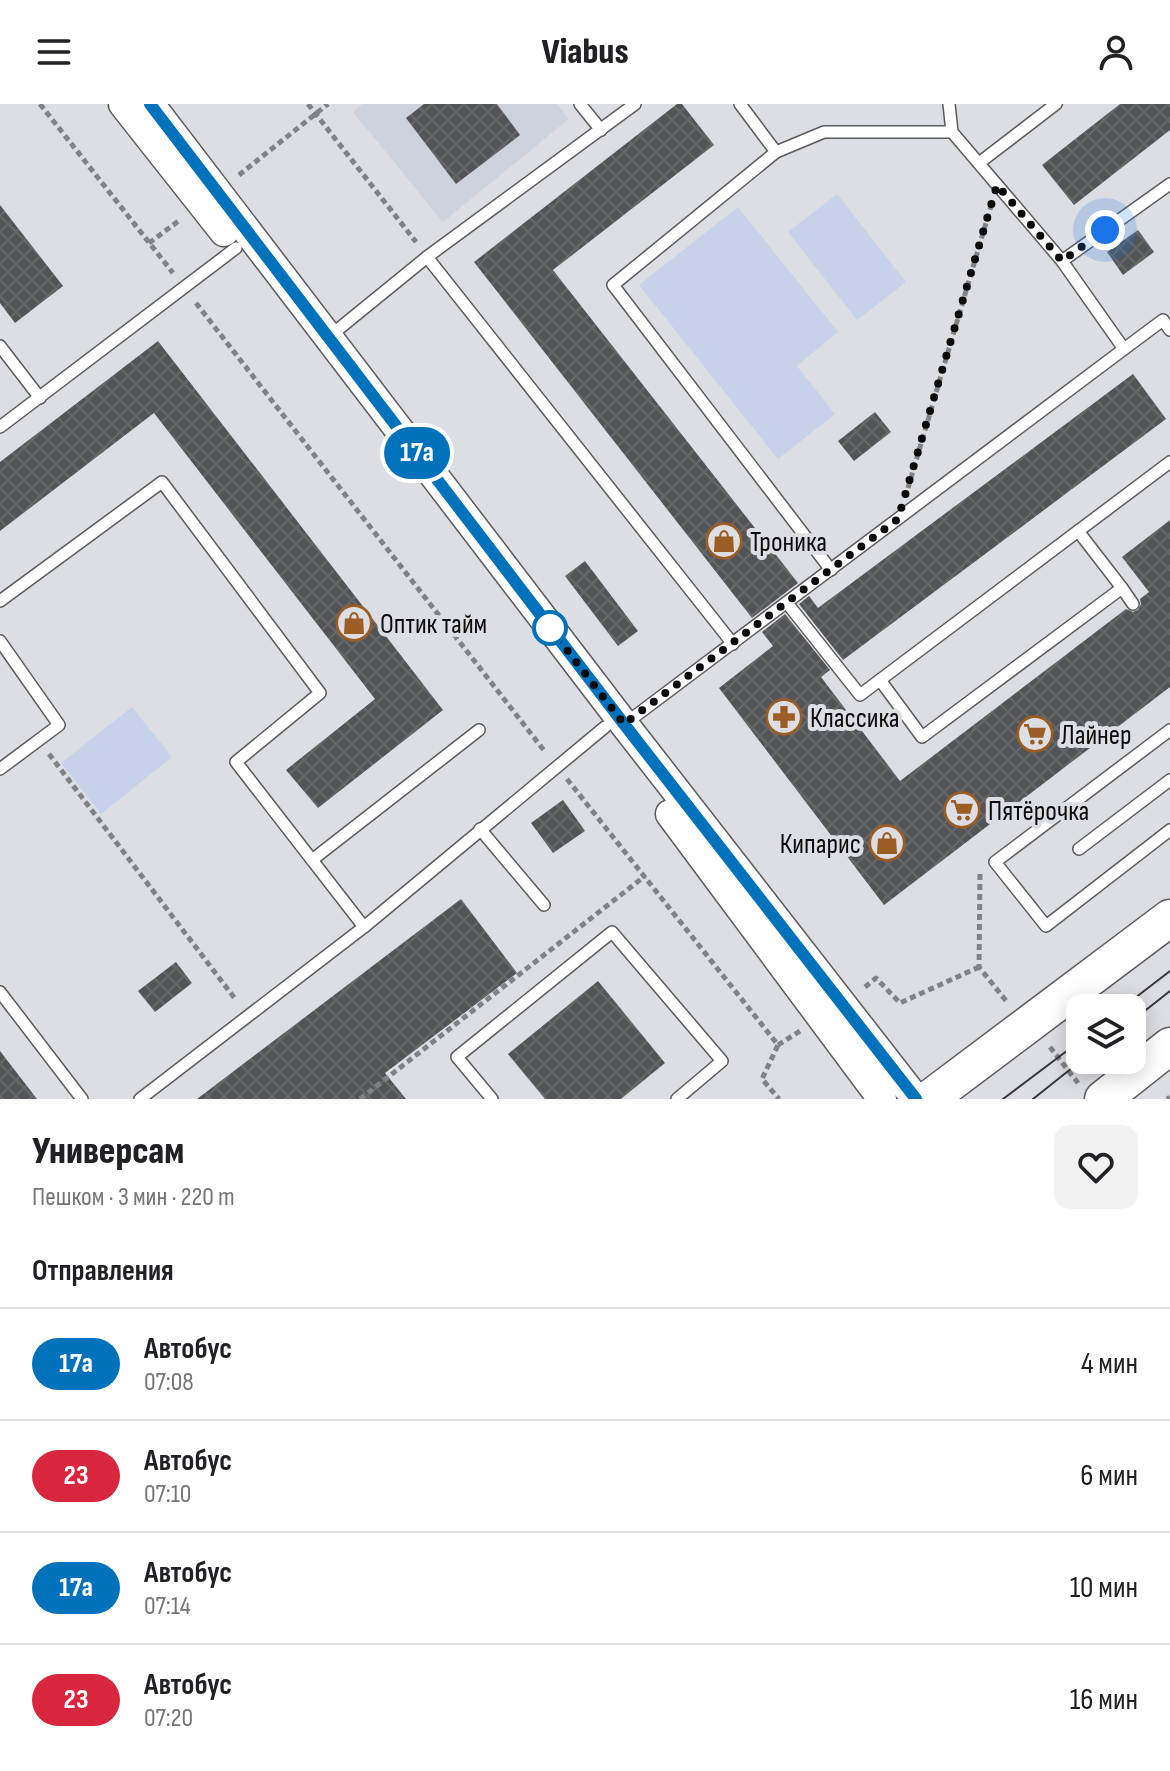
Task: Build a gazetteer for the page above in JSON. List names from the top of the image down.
{
  "places": {
    "shop": ["Троника", "Оптик тайм", "Кипарис"],
    "pharmacy": ["Классика"],
    "supermarket": ["Лайнер", "Пятёрочка"]
  },
  "lines": ["bus line 17a"],
  "page": {
    "header": "Viabus",
    "on_map": "17a",
    "heading": [
      ["Универсам", "Пешком · 3 мин · 220 m"],
      "Отправления"
    ],
    "list": [
      {
        "mark": "17a",
        "name": "Автобус",
        "note": "07:08",
        "value": "4 мин"
      },
      {
        "mark": "23",
        "name": "Автобус",
        "note": "07:10",
        "value": "6 мин"
      },
      {
        "mark": "17a",
        "name": "Автобус",
        "note": "07:14",
        "value": "10 мин"
      },
      {
        "mark": "23",
        "name": "Автобус",
        "note": "07:20",
        "value": "16 мин"
      }
    ]
  }
}
